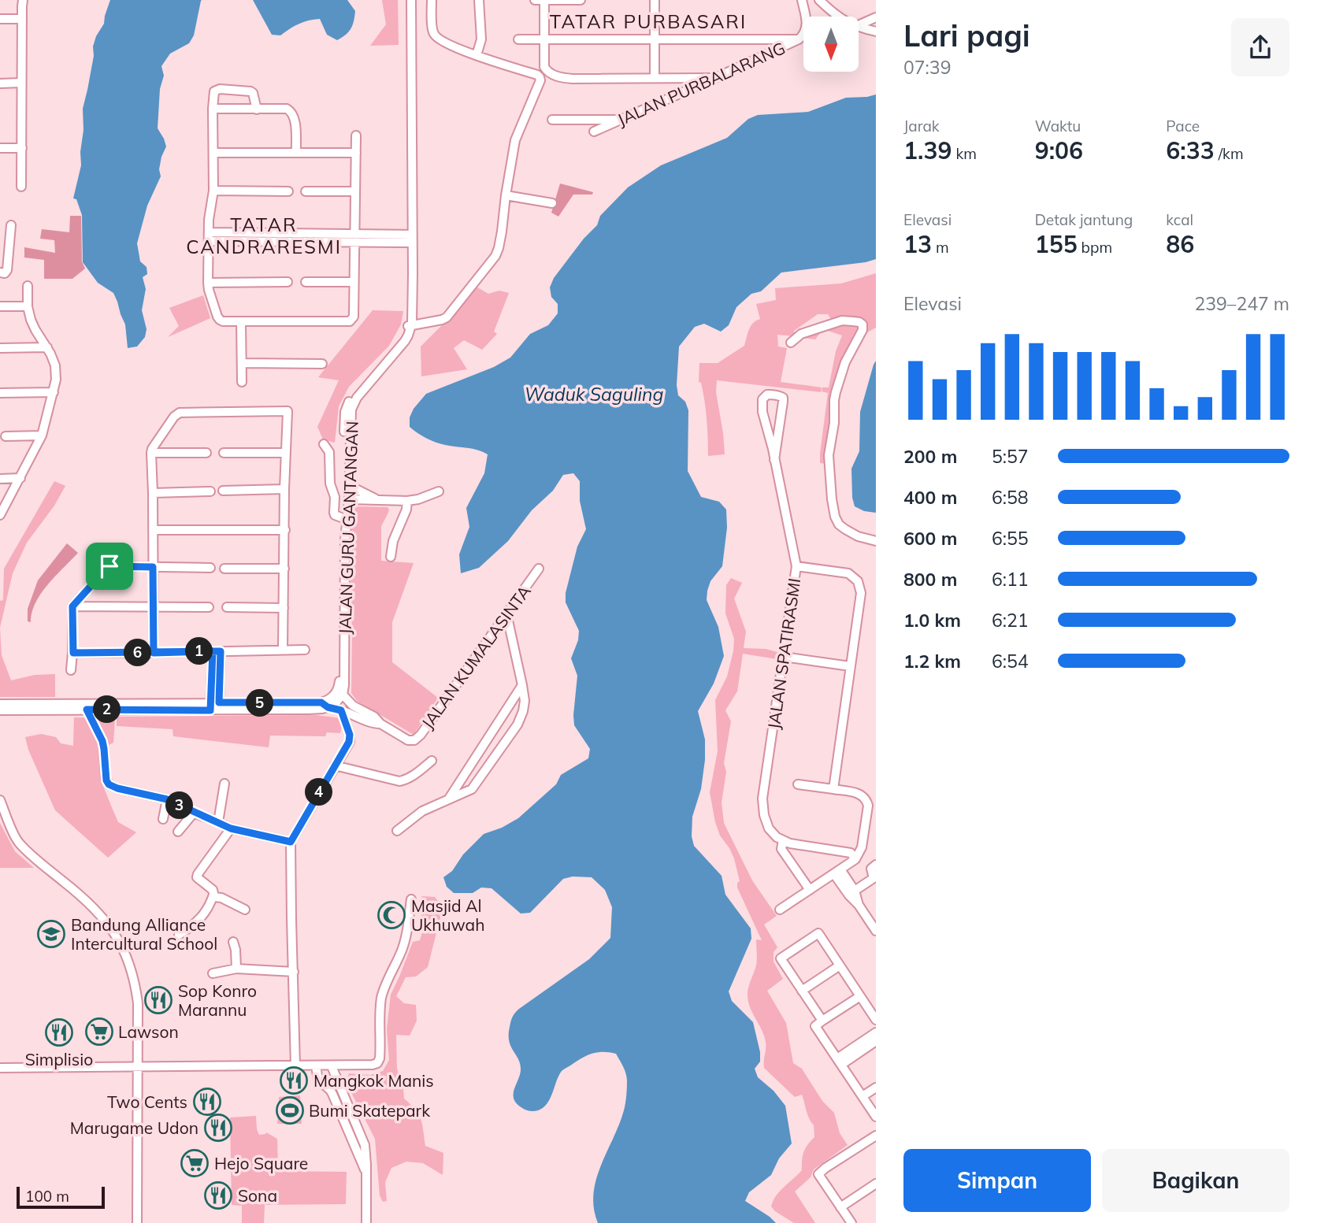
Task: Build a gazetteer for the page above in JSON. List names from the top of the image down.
{
  "streets": {
    "street": [
      "JALAN PURBALARANG",
      "JALAN GURU GANTANGAN",
      "JALAN SPATIRASMI",
      "JALAN KUMALASINTA"
    ]
  },
  "districts": ["TATAR PURBASARI", "TATAR CANDRARESMI"],
  "water": ["Waduk Saguling"],
  "places": {
    "mosque": ["Masjid Al Ukhuwah"],
    "school or university": ["Bandung Alliance Intercultural School"],
    "restaurant": [
      "Sop Konro Marannu",
      "Simplisio",
      "Mangkok Manis",
      "Two Cents",
      "Marugame Udon",
      "Sona"
    ],
    "supermarket": ["Lawson", "Hejo Square"],
    "sports": ["Bumi Skatepark"]
  },
  "scale_bar": "100 m",
  "north": "bottom",
  "page": {
    "heading": ["Lari pagi", "07:39"],
    "stats": [
      ["Jarak", "1.39 km"],
      ["Waktu", "9:06"],
      ["Pace", "6:33 /km"],
      ["Elevasi", "13 m"],
      ["Detak jantung", "155 bpm"],
      ["kcal", "86"]
    ],
    "chart": ["Elevasi", "239–247 m"],
    "list": [
      {
        "name": "200 m",
        "note": "5:57"
      },
      {
        "name": "400 m",
        "note": "6:58"
      },
      {
        "name": "600 m",
        "note": "6:55"
      },
      {
        "name": "800 m",
        "note": "6:11"
      },
      {
        "name": "1.0 km",
        "note": "6:21"
      },
      {
        "name": "1.2 km",
        "note": "6:54"
      }
    ],
    "pins": [
      "1",
      "6",
      "5",
      "2",
      "4",
      "3"
    ],
    "buttons": ["Simpan", "Bagikan"],
    "scale": "100 m"
  }
}
